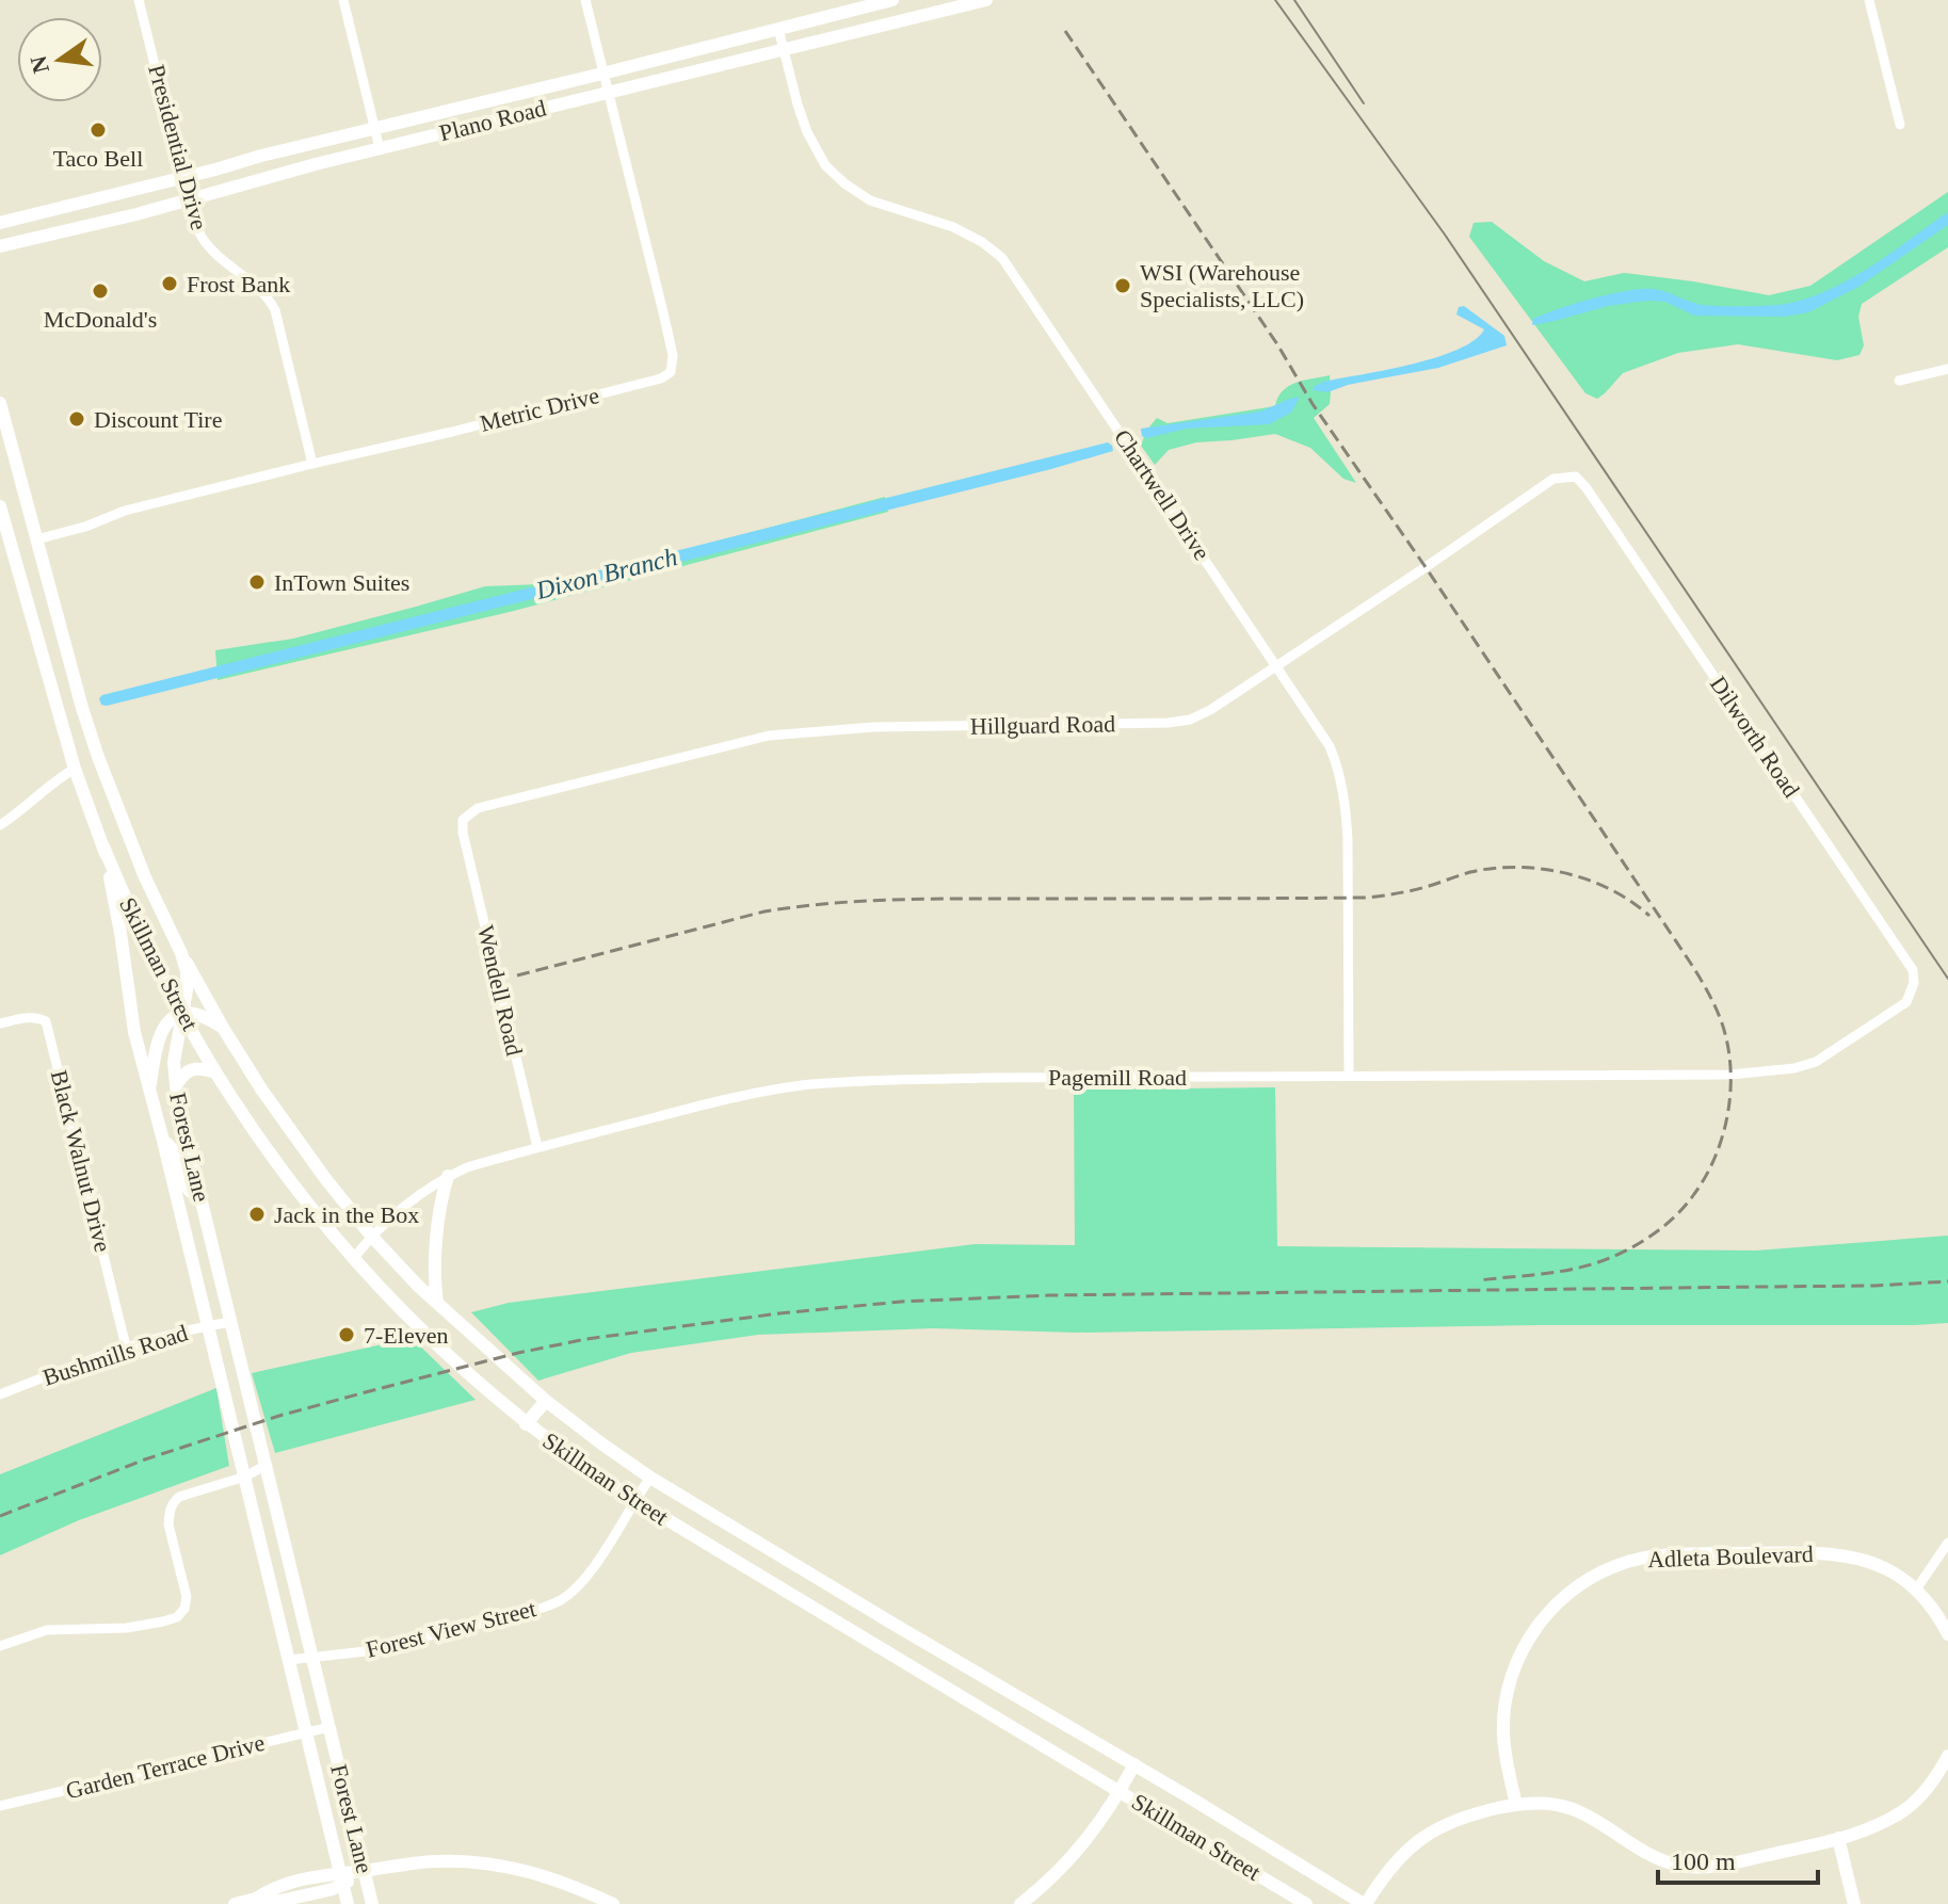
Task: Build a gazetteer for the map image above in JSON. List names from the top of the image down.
{
  "streets": {
    "main road": [
      "Plano Road",
      "Skillman Street",
      "Forest Lane",
      "Adleta Boulevard"
    ],
    "street": [
      "Presidential Drive",
      "Metric Drive",
      "Chartwell Drive",
      "Hillguard Road",
      "Dilworth Road",
      "Wendell Road",
      "Pagemill Road",
      "Black Walnut Drive",
      "Bushmills Road",
      "Forest View Street",
      "Garden Terrace Drive"
    ]
  },
  "crossings": [
    ["Plano Road", "Presidential Drive"],
    ["Plano Road", "Metric Drive"],
    ["Plano Road", "Chartwell Drive"],
    ["Presidential Drive", "Metric Drive"],
    ["Metric Drive", "Forest Lane"],
    ["Chartwell Drive", "Hillguard Road"],
    ["Chartwell Drive", "Pagemill Road"],
    ["Hillguard Road", "Dilworth Road"],
    ["Hillguard Road", "Wendell Road"],
    ["Dilworth Road", "Pagemill Road"],
    ["Skillman Street", "Pagemill Road"],
    ["Skillman Street", "Forest Lane"],
    ["Skillman Street", "Forest View Street"],
    ["Wendell Road", "Pagemill Road"],
    ["Forest Lane", "Bushmills Road"],
    ["Forest Lane", "Forest View Street"],
    ["Forest Lane", "Garden Terrace Drive"],
    ["Black Walnut Drive", "Bushmills Road"]
  ],
  "water": ["Dixon Branch"],
  "places": [
    "Taco Bell",
    "Frost Bank",
    "WSI (Warehouse Specialists, LLC)",
    "McDonald's",
    "Discount Tire",
    "InTown Suites",
    "Jack in the Box",
    "7-Eleven"
  ],
  "scale_bar": "100 m",
  "north": "left"
}
